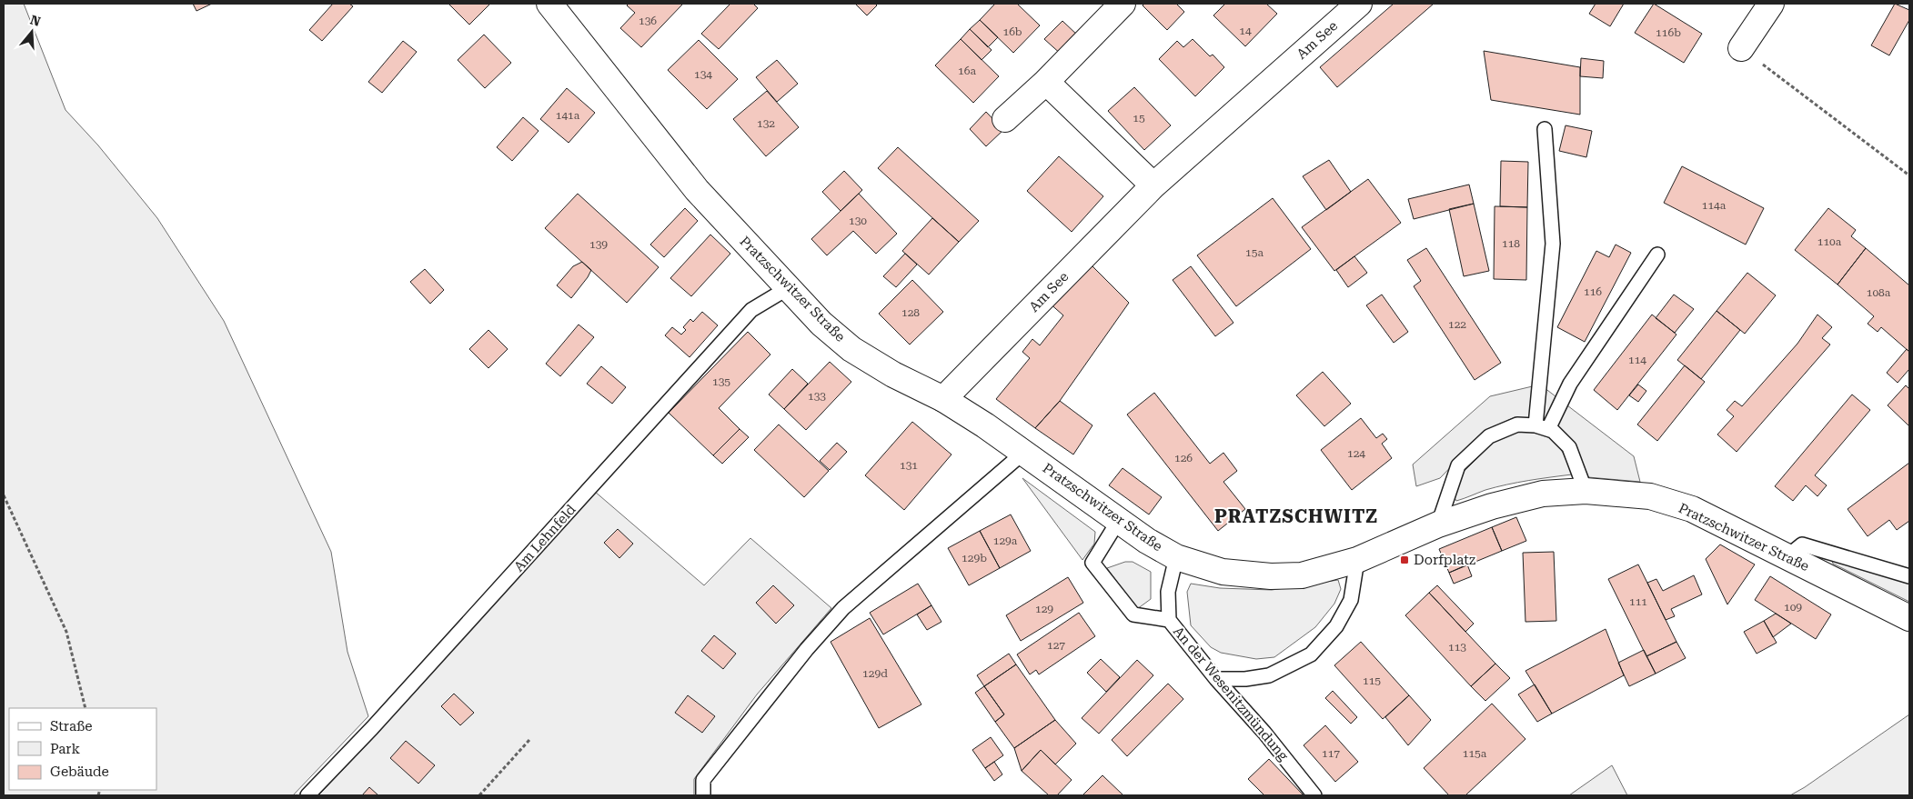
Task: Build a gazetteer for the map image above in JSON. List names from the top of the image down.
{
  "streets": {
    "street": ["Am See", "Pratzschwitzer Straße"],
    "lane": ["Am Lehnfeld", "An der Wesenitzmündung"]
  },
  "crossings": [
    ["Am See", "Pratzschwitzer Straße"],
    ["Pratzschwitzer Straße", "Am Lehnfeld"],
    ["Pratzschwitzer Straße", "An der Wesenitzmündung"]
  ],
  "districts": ["PRATZSCHWITZ"],
  "places": {
    "transit": ["Dorfplatz"]
  },
  "house_numbers": [
    "136",
    "14",
    "16b",
    "116b",
    "16a",
    "134",
    "141a",
    "15",
    "132",
    "114a",
    "130",
    "110a",
    "118",
    "139",
    "15a",
    "116",
    "108a",
    "128",
    "122",
    "114",
    "135",
    "133",
    "124",
    "126",
    "131",
    "129a",
    "129b",
    "111",
    "109",
    "129",
    "127",
    "113",
    "129d",
    "115",
    "117",
    "115a"
  ],
  "legend": ["Straße", "Park", "Gebäude"],
  "north": "top"
}
